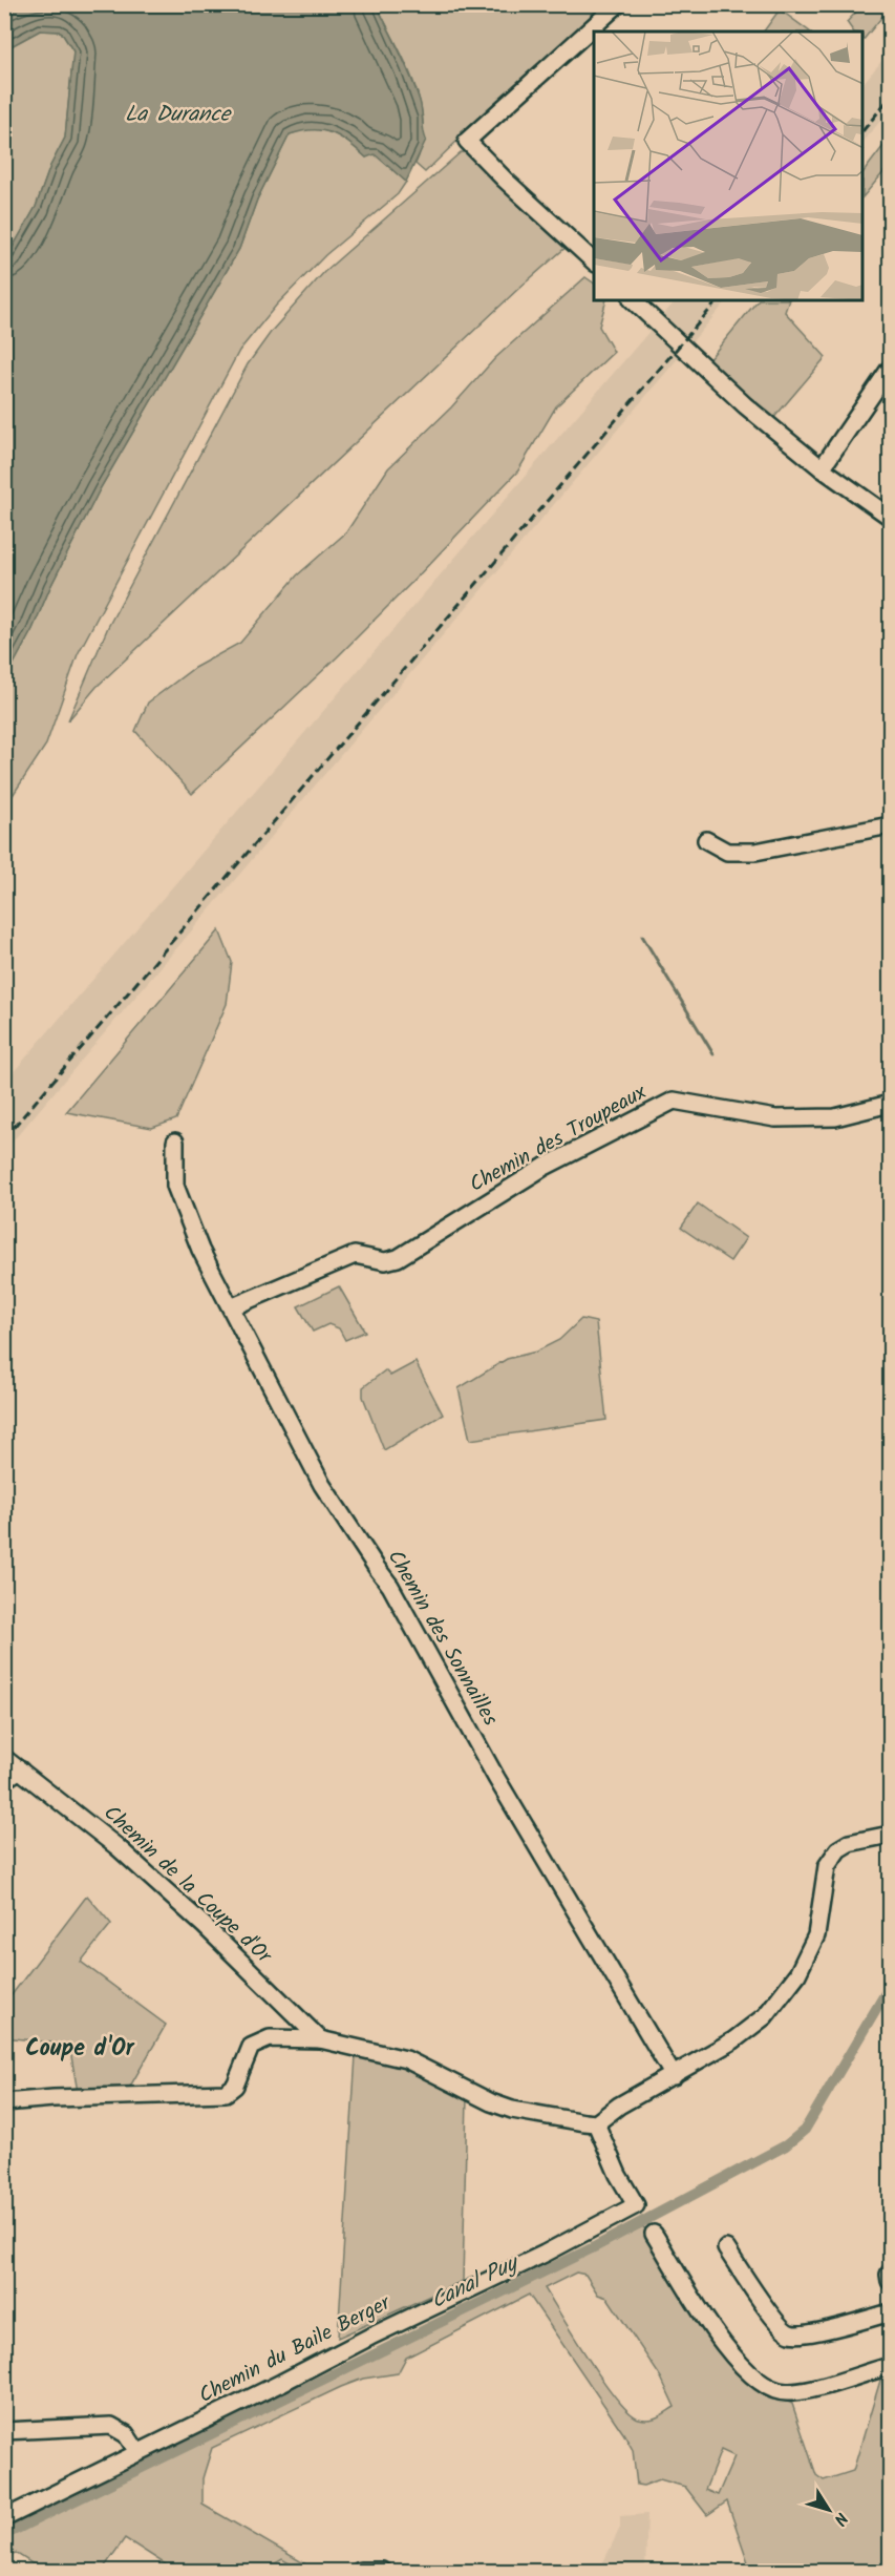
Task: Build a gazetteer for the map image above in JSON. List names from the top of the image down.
{
  "streets": {
    "street": [
      "Chemin des Troupeaux",
      "Chemin des Sonnailles",
      "Chemin de la Coupe d'Or",
      "Chemin du Baile Berger"
    ]
  },
  "crossings": [
    ["Chemin des Troupeaux", "Chemin des Sonnailles"]
  ],
  "districts": ["Coupe d'Or"],
  "water": ["La Durance", "Canal Puy"],
  "north": "bottom right"
}
